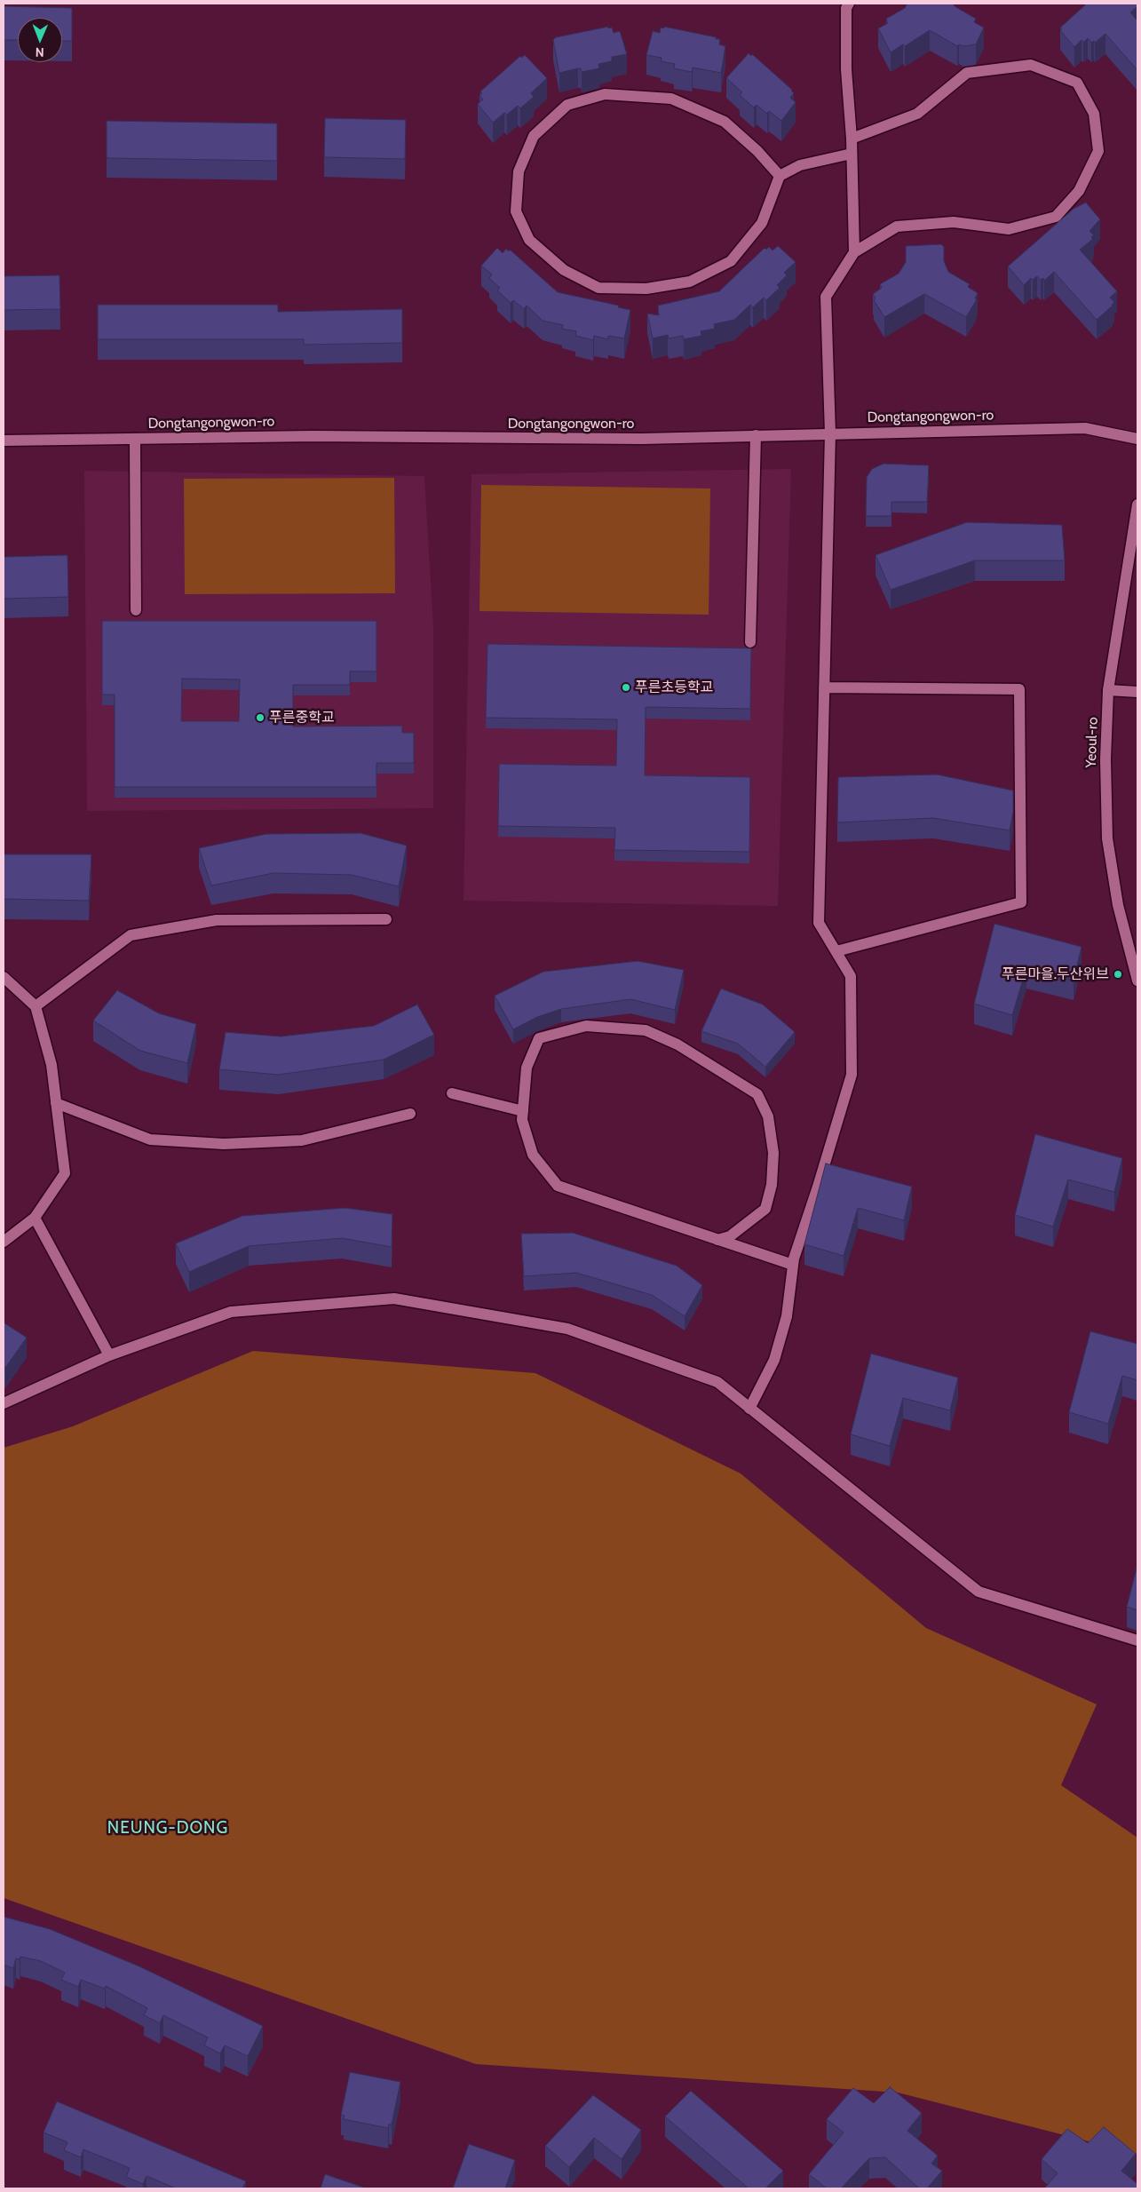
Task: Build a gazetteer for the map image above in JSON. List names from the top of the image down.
{
  "streets": {
    "street": ["Dongtangongwon-ro", "Yeoul-ro"]
  },
  "districts": ["NEUNG-DONG"],
  "places": ["푸른초등학교", "푸른중학교", "푸른마을.두산위브"],
  "north": "bottom"
}
